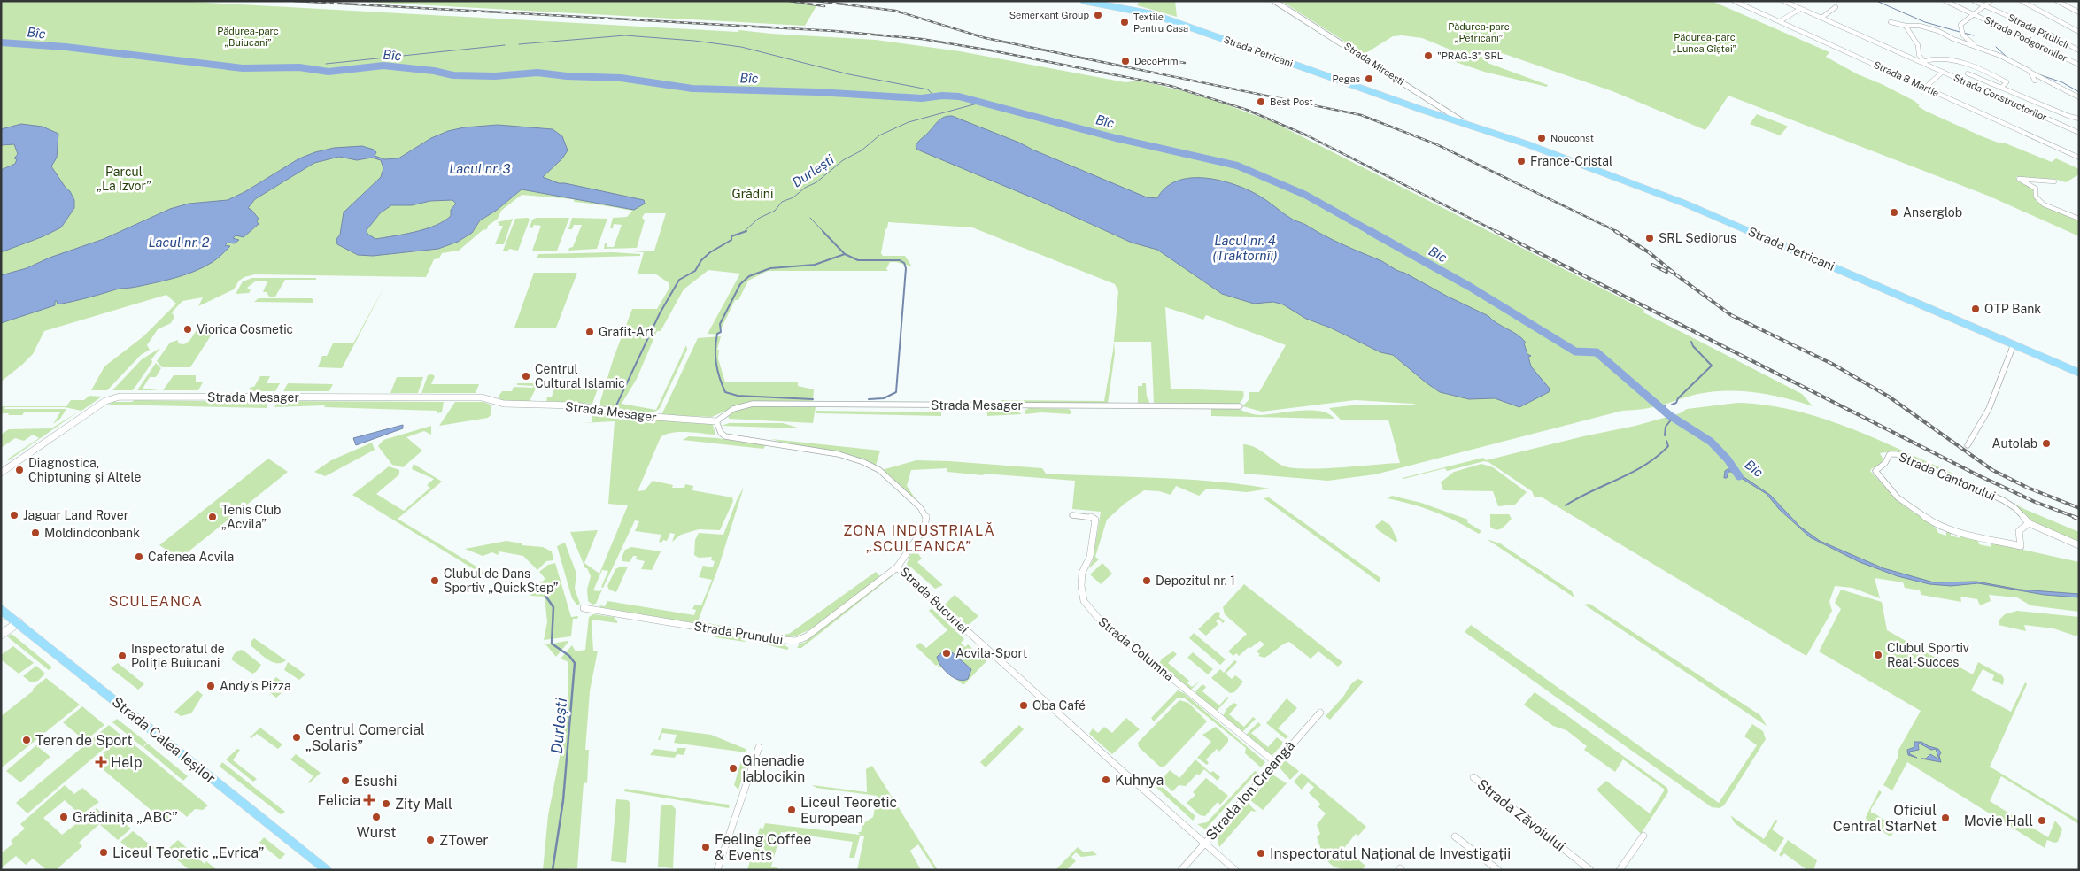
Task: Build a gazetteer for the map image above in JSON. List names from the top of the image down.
{
  "streets": {
    "main road": ["Strada Petricani", "Strada Calea Ieșilor"],
    "street": [
      "Strada Pitulicii",
      "Strada Podgorenilor",
      "Strada Mircești",
      "Strada 8 Martie",
      "Strada Constructorilor",
      "Strada Mesager",
      "Strada Cantonului",
      "Strada Bucuriei",
      "Strada Prunului",
      "Strada Columna",
      "Strada Ion Creangă",
      "Strada Zăvoiului"
    ]
  },
  "crossings": [
    ["Strada Petricani", "Strada Mircești"],
    ["Strada Mesager", "Strada Bucuriei"],
    ["Strada Bucuriei", "Strada Prunului"],
    ["Strada Bucuriei", "Strada Ion Creangă"],
    ["Strada Columna", "Strada Ion Creangă"]
  ],
  "districts": ["ZONA INDUSTRIALĂ „SCULEANCA”", "SCULEANCA"],
  "water": [
    "Bîc",
    "Lacul nr. 3",
    "Durlești",
    "Lacul nr. 4 (Traktornîi)",
    "Lacul nr. 2"
  ],
  "parks": [
    "Pădurea-parc „Petricani”",
    "Pădurea-parc „Buiucani”",
    "Pădurea-parc „Lunca Gîștei”",
    "Parcul „La Izvor”",
    "Grădini"
  ],
  "places": {
    "other": [
      "Semerkant Group",
      "Textile Pentru Casa",
      "\"PRAG-3\" SRL",
      "DecoPrim",
      "Pegas",
      "Best Post",
      "Nouconst",
      "France-Cristal",
      "Anserglob",
      "SRL Sediorus",
      "OTP Bank",
      "Viorica Cosmetic",
      "Grafit-Art",
      "Centrul Cultural Islamic",
      "Autolab",
      "Diagnostica, Chiptuning și Altele",
      "Jaguar Land Rover",
      "Tenis Club „Acvila”",
      "Moldindconbank",
      "Cafenea Acvila",
      "Clubul de Dans Sportiv „QuickStep”",
      "Depozitul nr. 1",
      "Acvila-Sport",
      "Clubul Sportiv Real-Succes",
      "Inspectoratul de Poliție Buiucani",
      "Andy's Pizza",
      "Oba Café",
      "Centrul Comercial „Solaris”",
      "Teren de Sport",
      "Ghenadie Iablocikin",
      "Kuhnya",
      "Esushi",
      "Zity Mall",
      "Liceul Teoretic European",
      "Grădinița „ABC”",
      "Wurst",
      "Oficiul Central StarNet",
      "Movie Hall",
      "ZTower",
      "Feeling Coffee & Events",
      "Liceul Teoretic „Evrica”",
      "Inspectoratul Național de Investigații"
    ],
    "health": ["Help", "Felicia"]
  }
}
